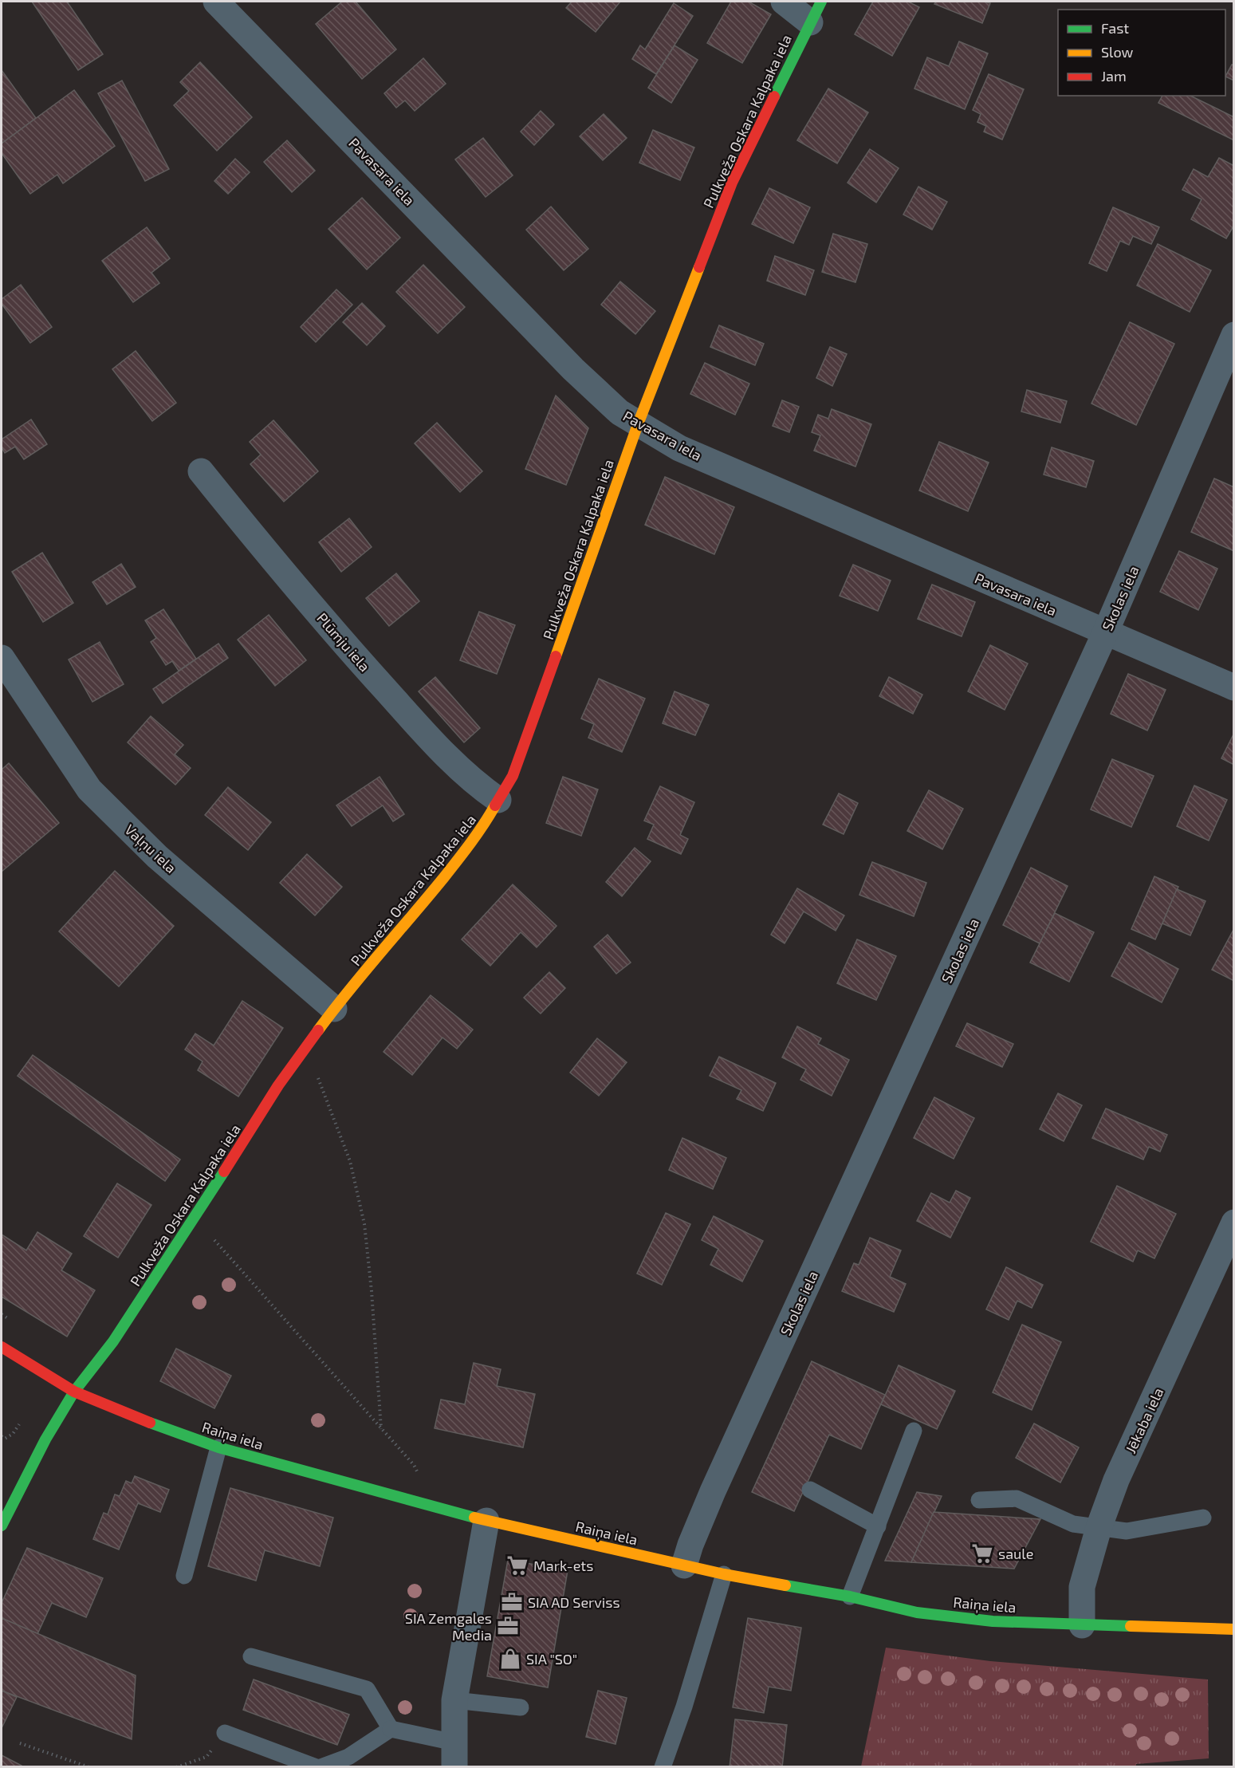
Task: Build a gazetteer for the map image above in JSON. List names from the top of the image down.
{
  "streets": {
    "street": [
      "Pulkveža Oskara Kalpaka iela",
      "Pavasara iela",
      "Skolas iela",
      "Plūmju iela",
      "Vaļņu iela",
      "Jēkaba iela",
      "Raiņa iela"
    ]
  },
  "crossings": [
    ["Pulkveža Oskara Kalpaka iela", "Pavasara iela"],
    ["Pulkveža Oskara Kalpaka iela", "Plūmju iela"],
    ["Pulkveža Oskara Kalpaka iela", "Vaļņu iela"],
    ["Pulkveža Oskara Kalpaka iela", "Raiņa iela"],
    ["Pavasara iela", "Skolas iela"],
    ["Skolas iela", "Raiņa iela"],
    ["Jēkaba iela", "Raiņa iela"]
  ],
  "places": {
    "supermarket": ["saule", "Mark-ets"],
    "office": ["SIA AD Serviss", "SIA Zemgales Media"],
    "shop": ["SIA \"SO\""]
  },
  "legend": ["Fast", "Slow", "Jam"]
}
